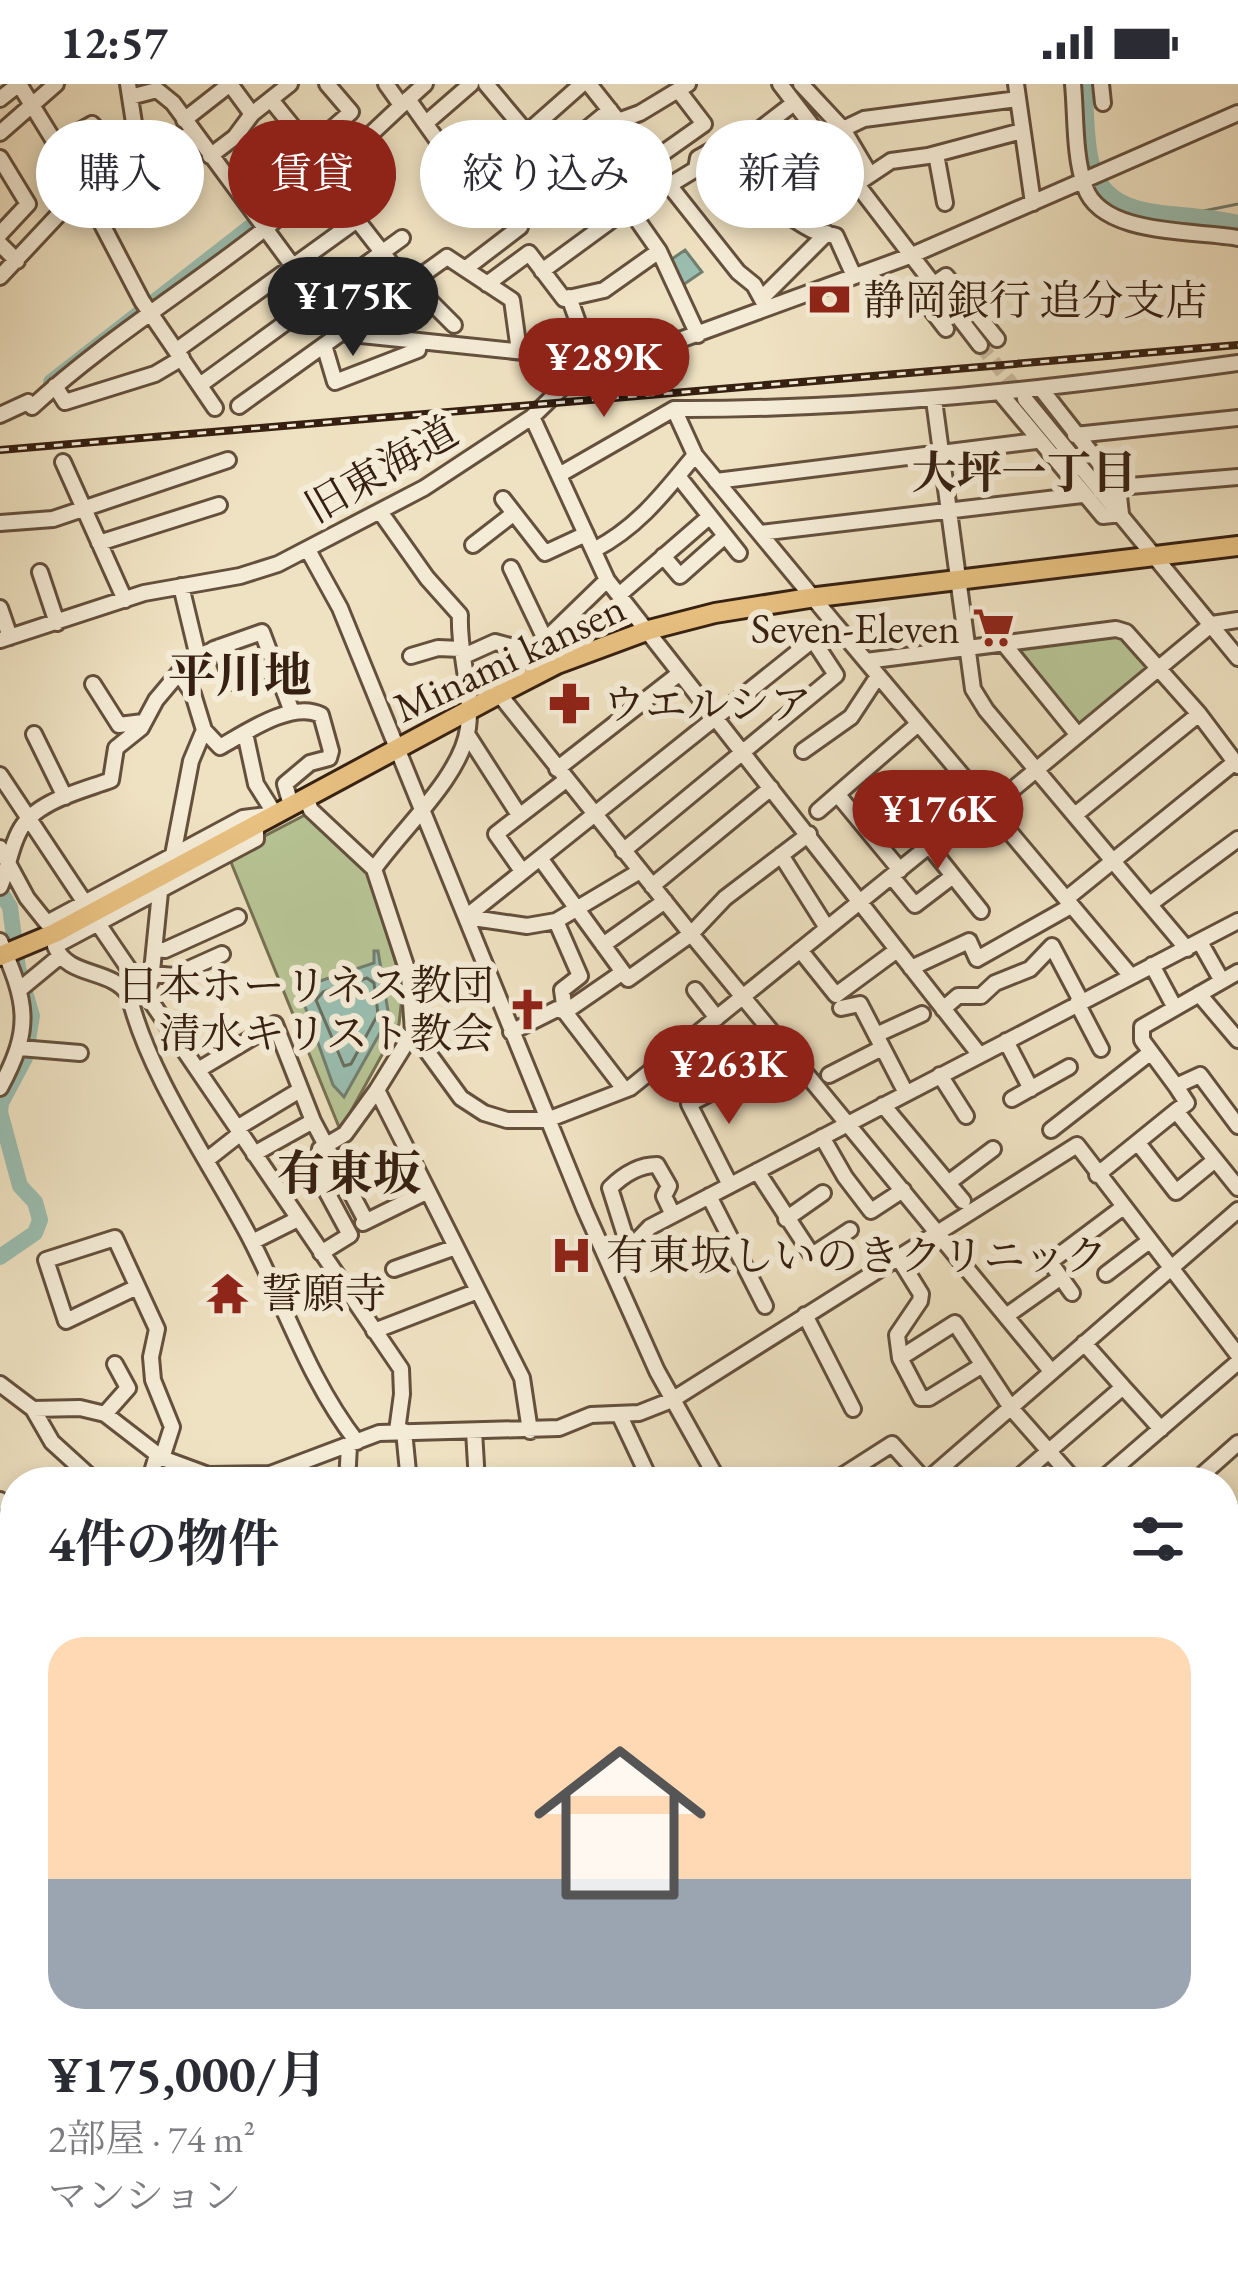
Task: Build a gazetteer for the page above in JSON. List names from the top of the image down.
{
  "streets": {
    "main road": ["Minami kansen"],
    "street": ["旧東海道"]
  },
  "districts": ["大坪一丁目", "平川地", "有東坂"],
  "places": {
    "bank": ["静岡銀行 追分支店"],
    "supermarket": ["Seven-Eleven"],
    "pharmacy": ["ウエルシア"],
    "church": ["日本ホーリネス教団 清水キリスト教会"],
    "hospital": ["有東坂しいのきクリニック"],
    "temple": ["誓願寺"]
  },
  "page": {
    "status": "12:57",
    "chip": [
      "購入",
      "賃貸",
      "絞り込み",
      "新着"
    ],
    "price": [
      "¥175K",
      "¥289K",
      "¥176K",
      "¥263K"
    ],
    "heading": "4件の物件",
    "list": [
      {
        "name": "¥175,000/月",
        "note": "2部屋 · 74 m² · マンション"
      }
    ]
  }
}
